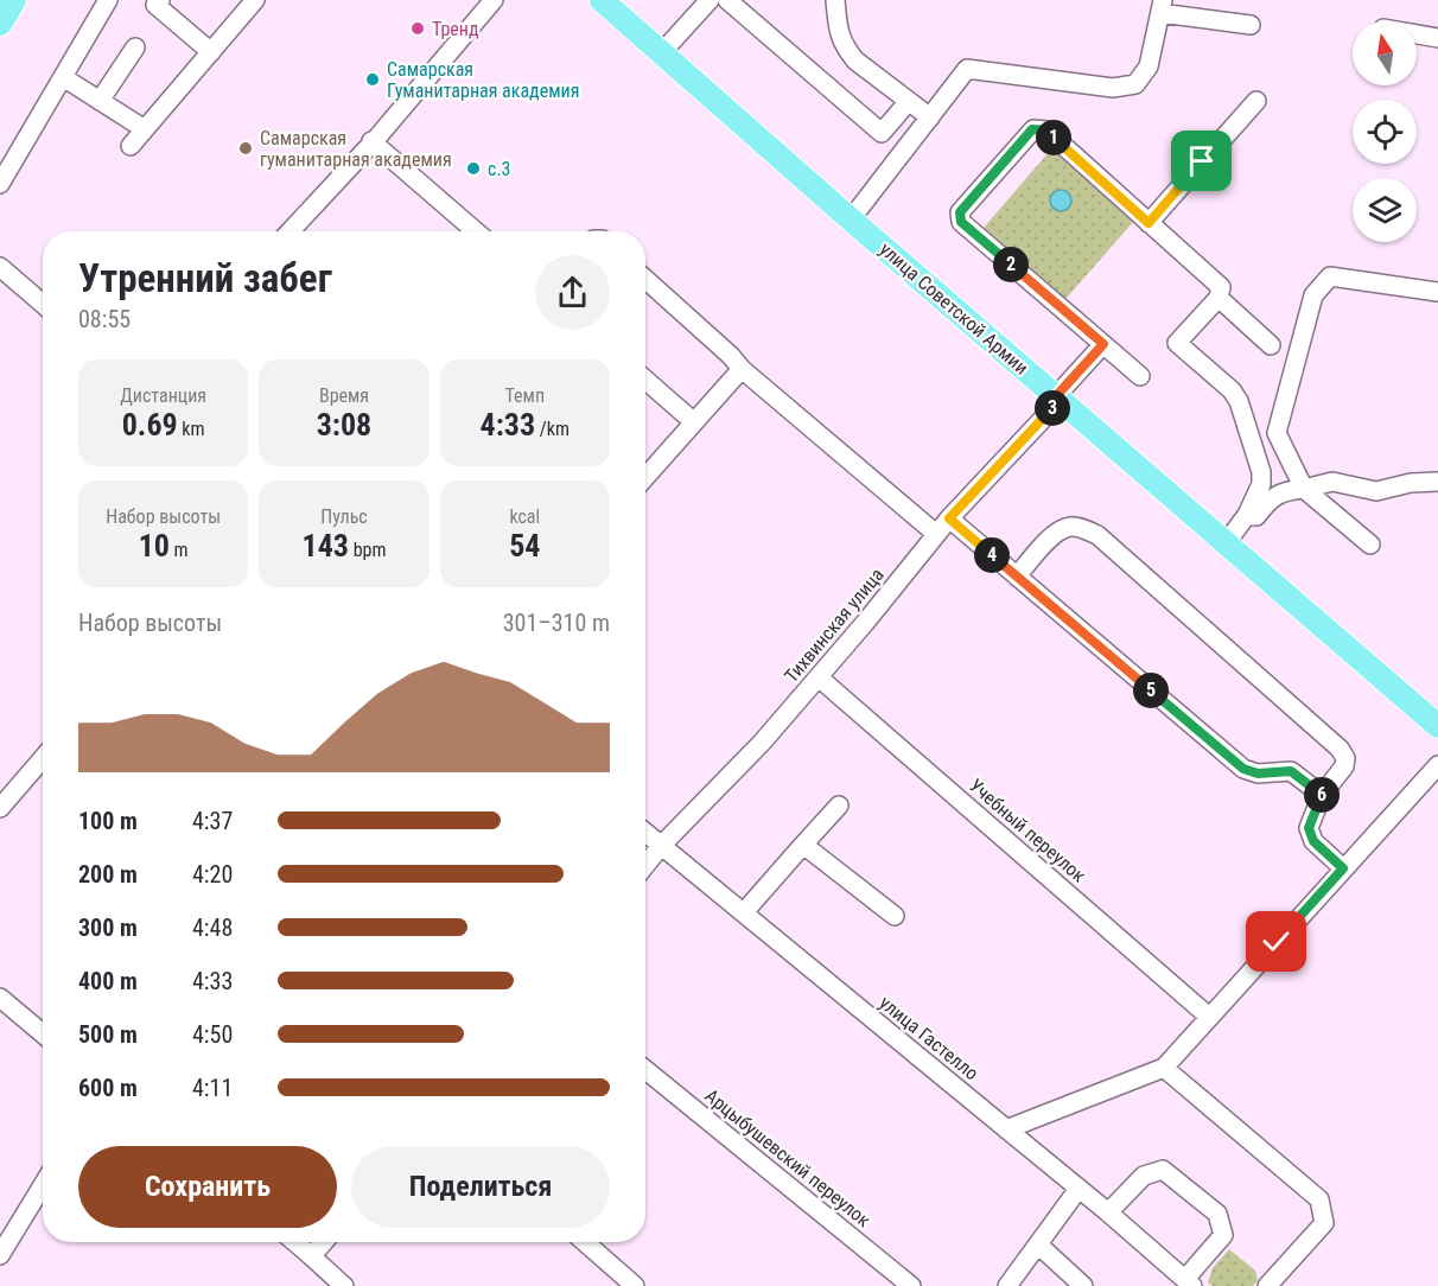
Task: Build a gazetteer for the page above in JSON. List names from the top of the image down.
{
  "streets": {
    "main road": ["улица Советской Армии"],
    "street": [
      "Тихвинская улица",
      "Учебный переулок",
      "улица Гастелло",
      "Арцыбушевский переулок"
    ]
  },
  "crossings": [
    ["улица Советской Армии", "Тихвинская улица"],
    ["Тихвинская улица", "Учебный переулок"],
    ["Тихвинская улица", "улица Гастелло"]
  ],
  "places": [
    "Тренд",
    "Самарская Гуманитарная академия",
    "Самарская гуманитарная академия",
    "с.3"
  ],
  "north": "top",
  "page": {
    "pins": [
      "1",
      "2",
      "3",
      "4",
      "5",
      "6"
    ],
    "heading": ["Утренний забег", "08:55"],
    "stats": [
      ["Дистанция", "0.69 km"],
      ["Время", "3:08"],
      ["Темп", "4:33 /km"],
      ["Набор высоты", "10 m"],
      ["Пульс", "143 bpm"],
      ["kcal", "54"]
    ],
    "chart": ["Набор высоты", "301–310 m"],
    "list": [
      {
        "name": "100 m",
        "note": "4:37"
      },
      {
        "name": "200 m",
        "note": "4:20"
      },
      {
        "name": "300 m",
        "note": "4:48"
      },
      {
        "name": "400 m",
        "note": "4:33"
      },
      {
        "name": "500 m",
        "note": "4:50"
      },
      {
        "name": "600 m",
        "note": "4:11"
      }
    ],
    "buttons": ["Сохранить", "Поделиться"]
  }
}
